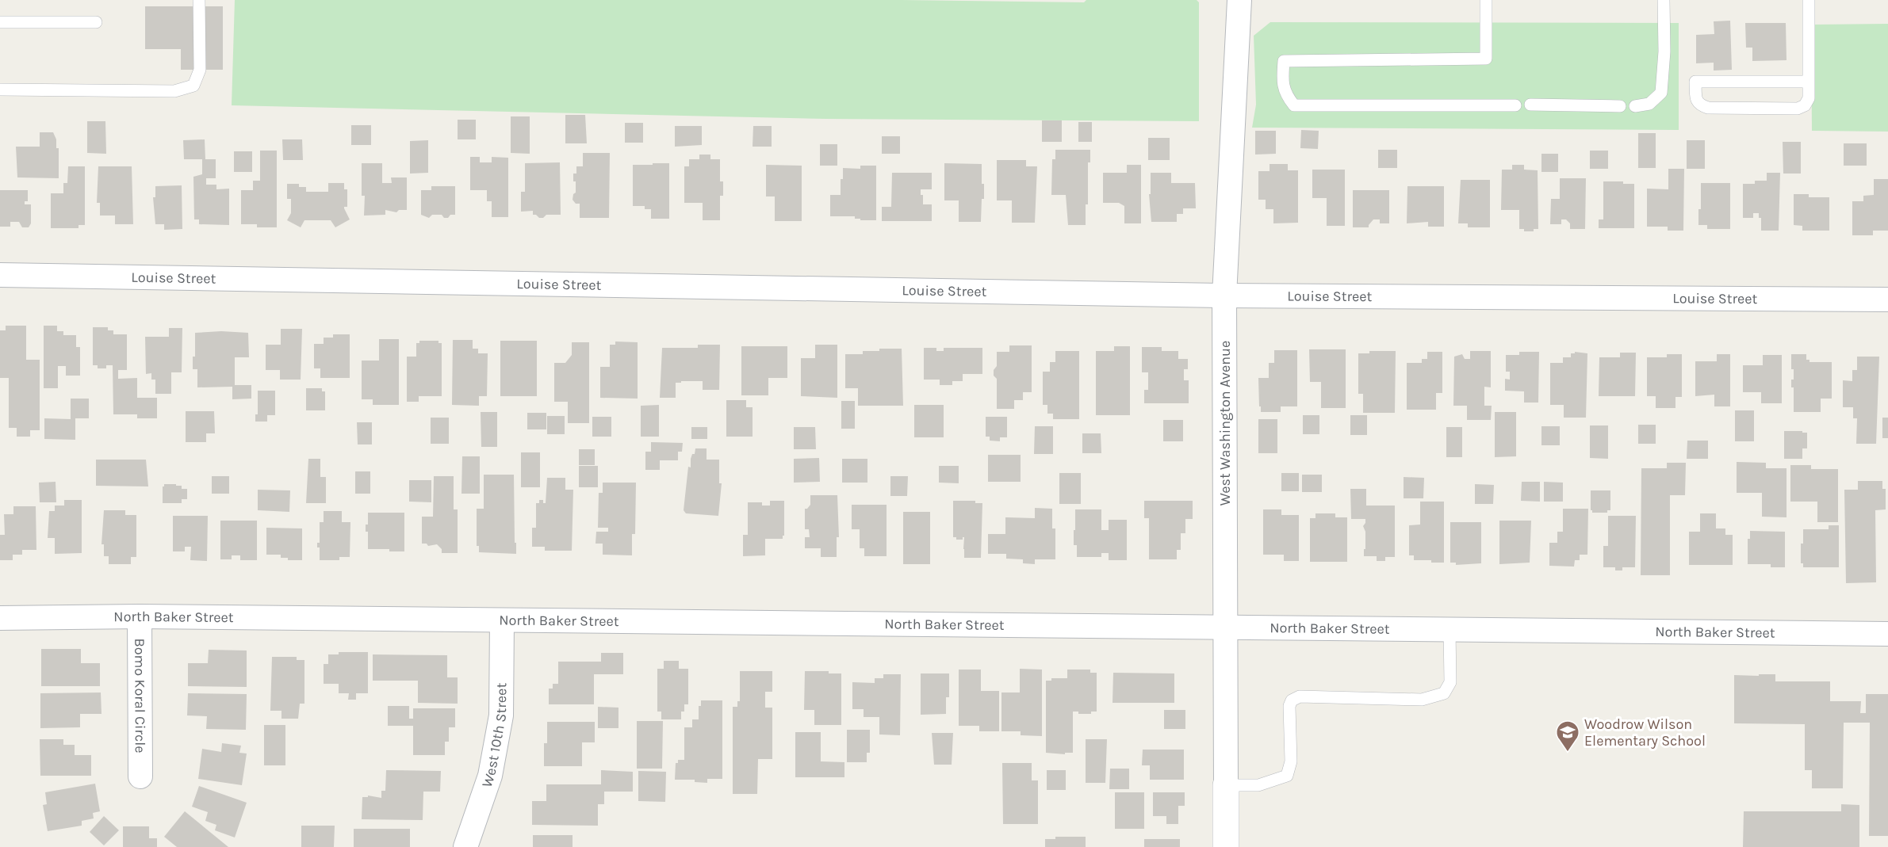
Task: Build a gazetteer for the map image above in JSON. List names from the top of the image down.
{
  "streets": {
    "street": [
      "Louise Street",
      "West Washington Avenue",
      "North Baker Street",
      "Bomo Koral Circle",
      "West 10th Street"
    ]
  },
  "crossings": [
    ["Louise Street", "West Washington Avenue"],
    ["West Washington Avenue", "North Baker Street"],
    ["North Baker Street", "Bomo Koral Circle"],
    ["North Baker Street", "West 10th Street"]
  ],
  "places": {
    "school or university": ["Woodrow Wilson Elementary School"]
  }
}
